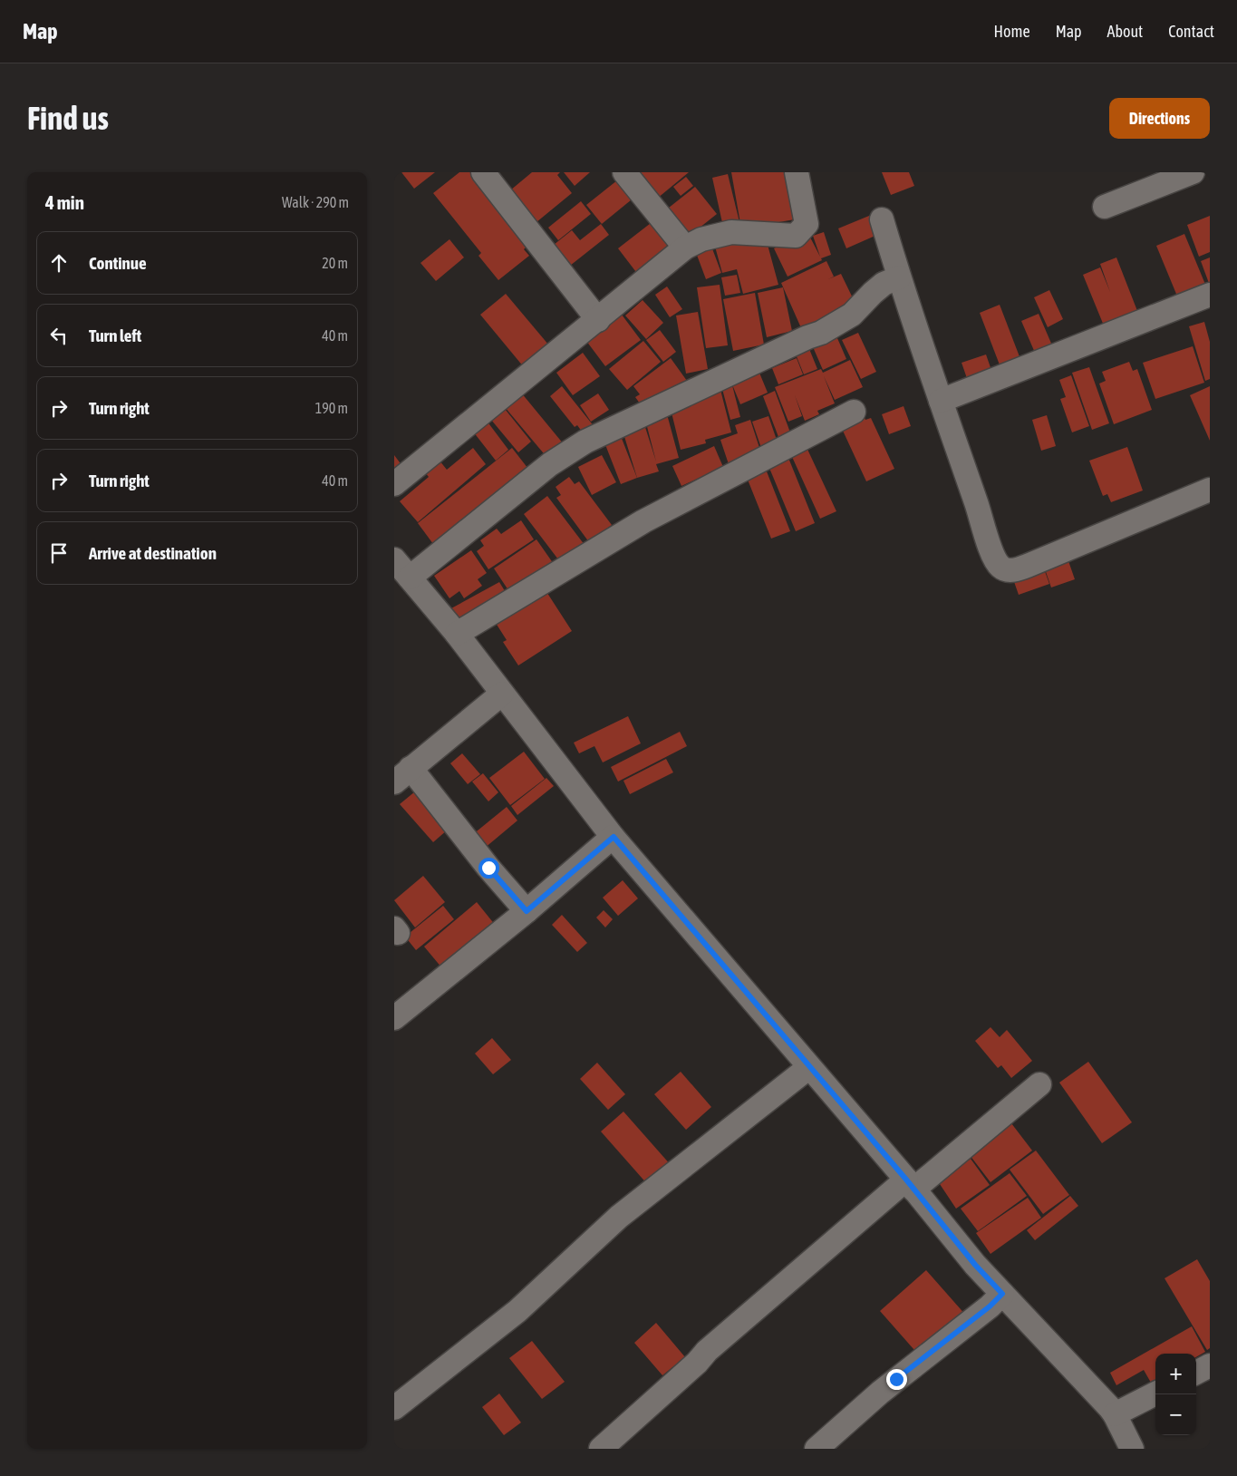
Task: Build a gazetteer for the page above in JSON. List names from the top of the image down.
{
  "page": {
    "header": "Map",
    "nav": [
      "Home",
      "Map",
      "About",
      "Contact"
    ],
    "buttons": "Directions",
    "title": "Find us",
    "heading": ["4 min", "Walk · 290 m"],
    "list": [
      ["Continue", "20 m"],
      ["Turn left", "40 m"],
      ["Turn right", "190 m"],
      ["Turn right", "40 m"],
      "Arrive at destination"
    ],
    "map_buttons": ["+", "−"]
  }
}
